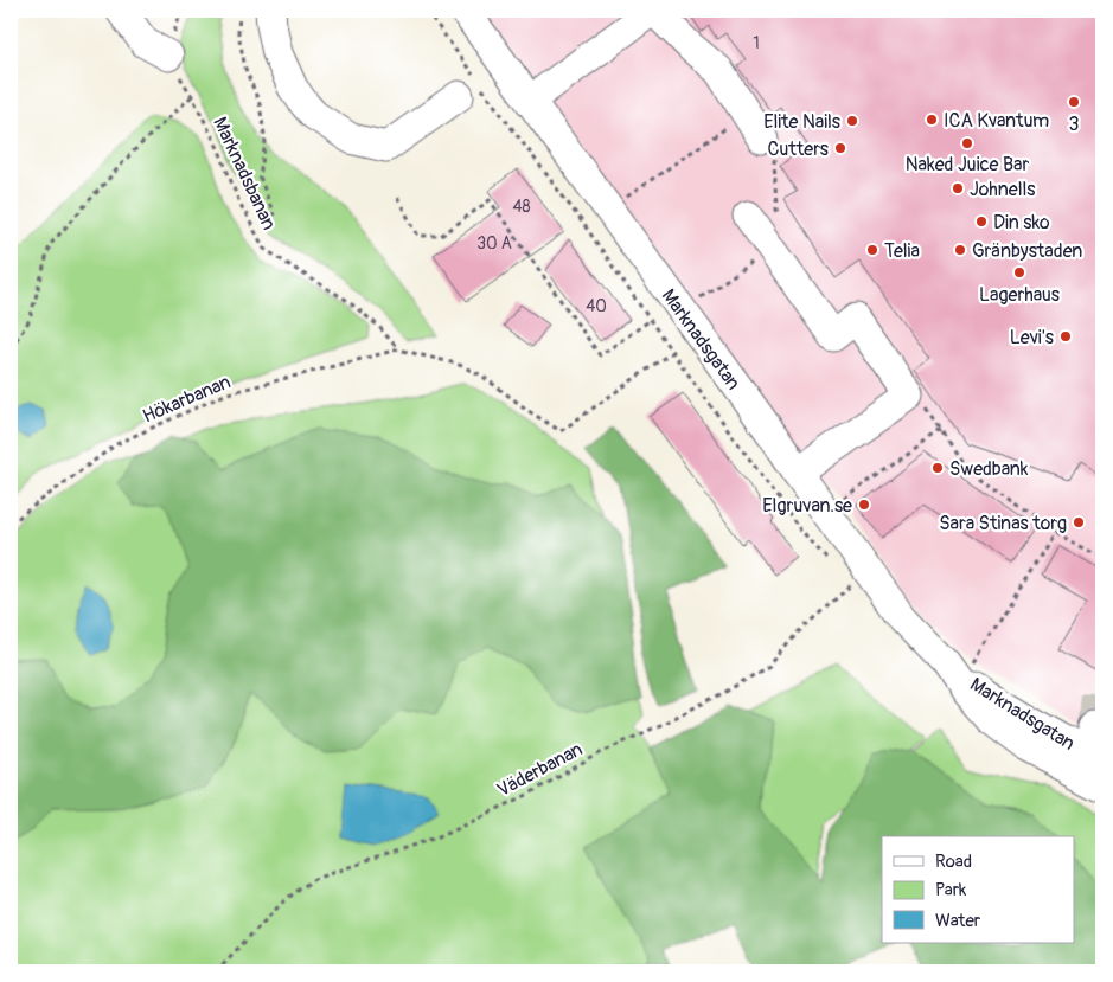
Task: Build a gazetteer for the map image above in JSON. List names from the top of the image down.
{
  "streets": {
    "street": ["Marknadsgatan"],
    "path": ["Marknadsbanan", "Hökarbanan", "Väderbanan"]
  },
  "crossings": [
    ["Marknadsbanan", "Hökarbanan"],
    ["Marknadsgatan", "Väderbanan"]
  ],
  "places": [
    "3",
    "ICA Kvantum",
    "Elite Nails",
    "Naked Juice Bar",
    "Cutters",
    "Johnells",
    "Din sko",
    "Telia",
    "Gränbystaden",
    "Lagerhaus",
    "Levi's",
    "Swedbank",
    "Elgruvan.se",
    "Sara Stinas torg"
  ],
  "house_numbers": [
    "1",
    "48",
    "30 A",
    "40"
  ],
  "legend": ["Road", "Park", "Water"]
}
